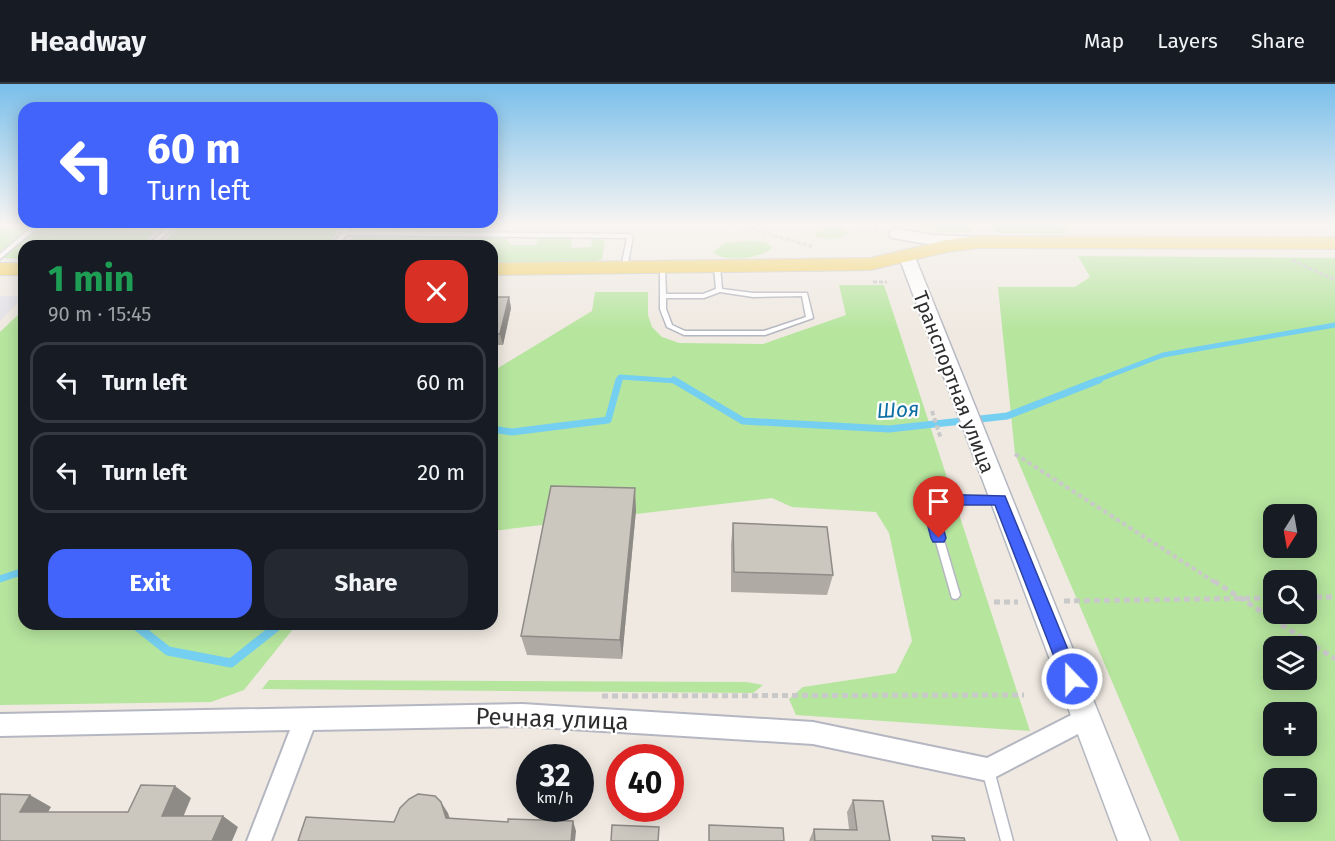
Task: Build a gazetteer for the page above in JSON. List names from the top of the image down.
{
  "streets": {
    "street": ["Транспортная улица", "Речная улица"]
  },
  "water": ["Шоя"],
  "north": "bottom",
  "page": {
    "header": "Headway",
    "nav": ["Map", "Layers", "Share"],
    "turn": ["60 m", "Turn left"],
    "heading": ["1 min", "90 m · 15:45"],
    "list": [
      {
        "name": "Turn left",
        "value": "60 m"
      },
      {
        "name": "Turn left",
        "value": "20 m"
      }
    ],
    "map_buttons": ["+", "−"],
    "buttons": ["Exit", "Share"],
    "speed": "32 km/h",
    "limit": "40"
  }
}
